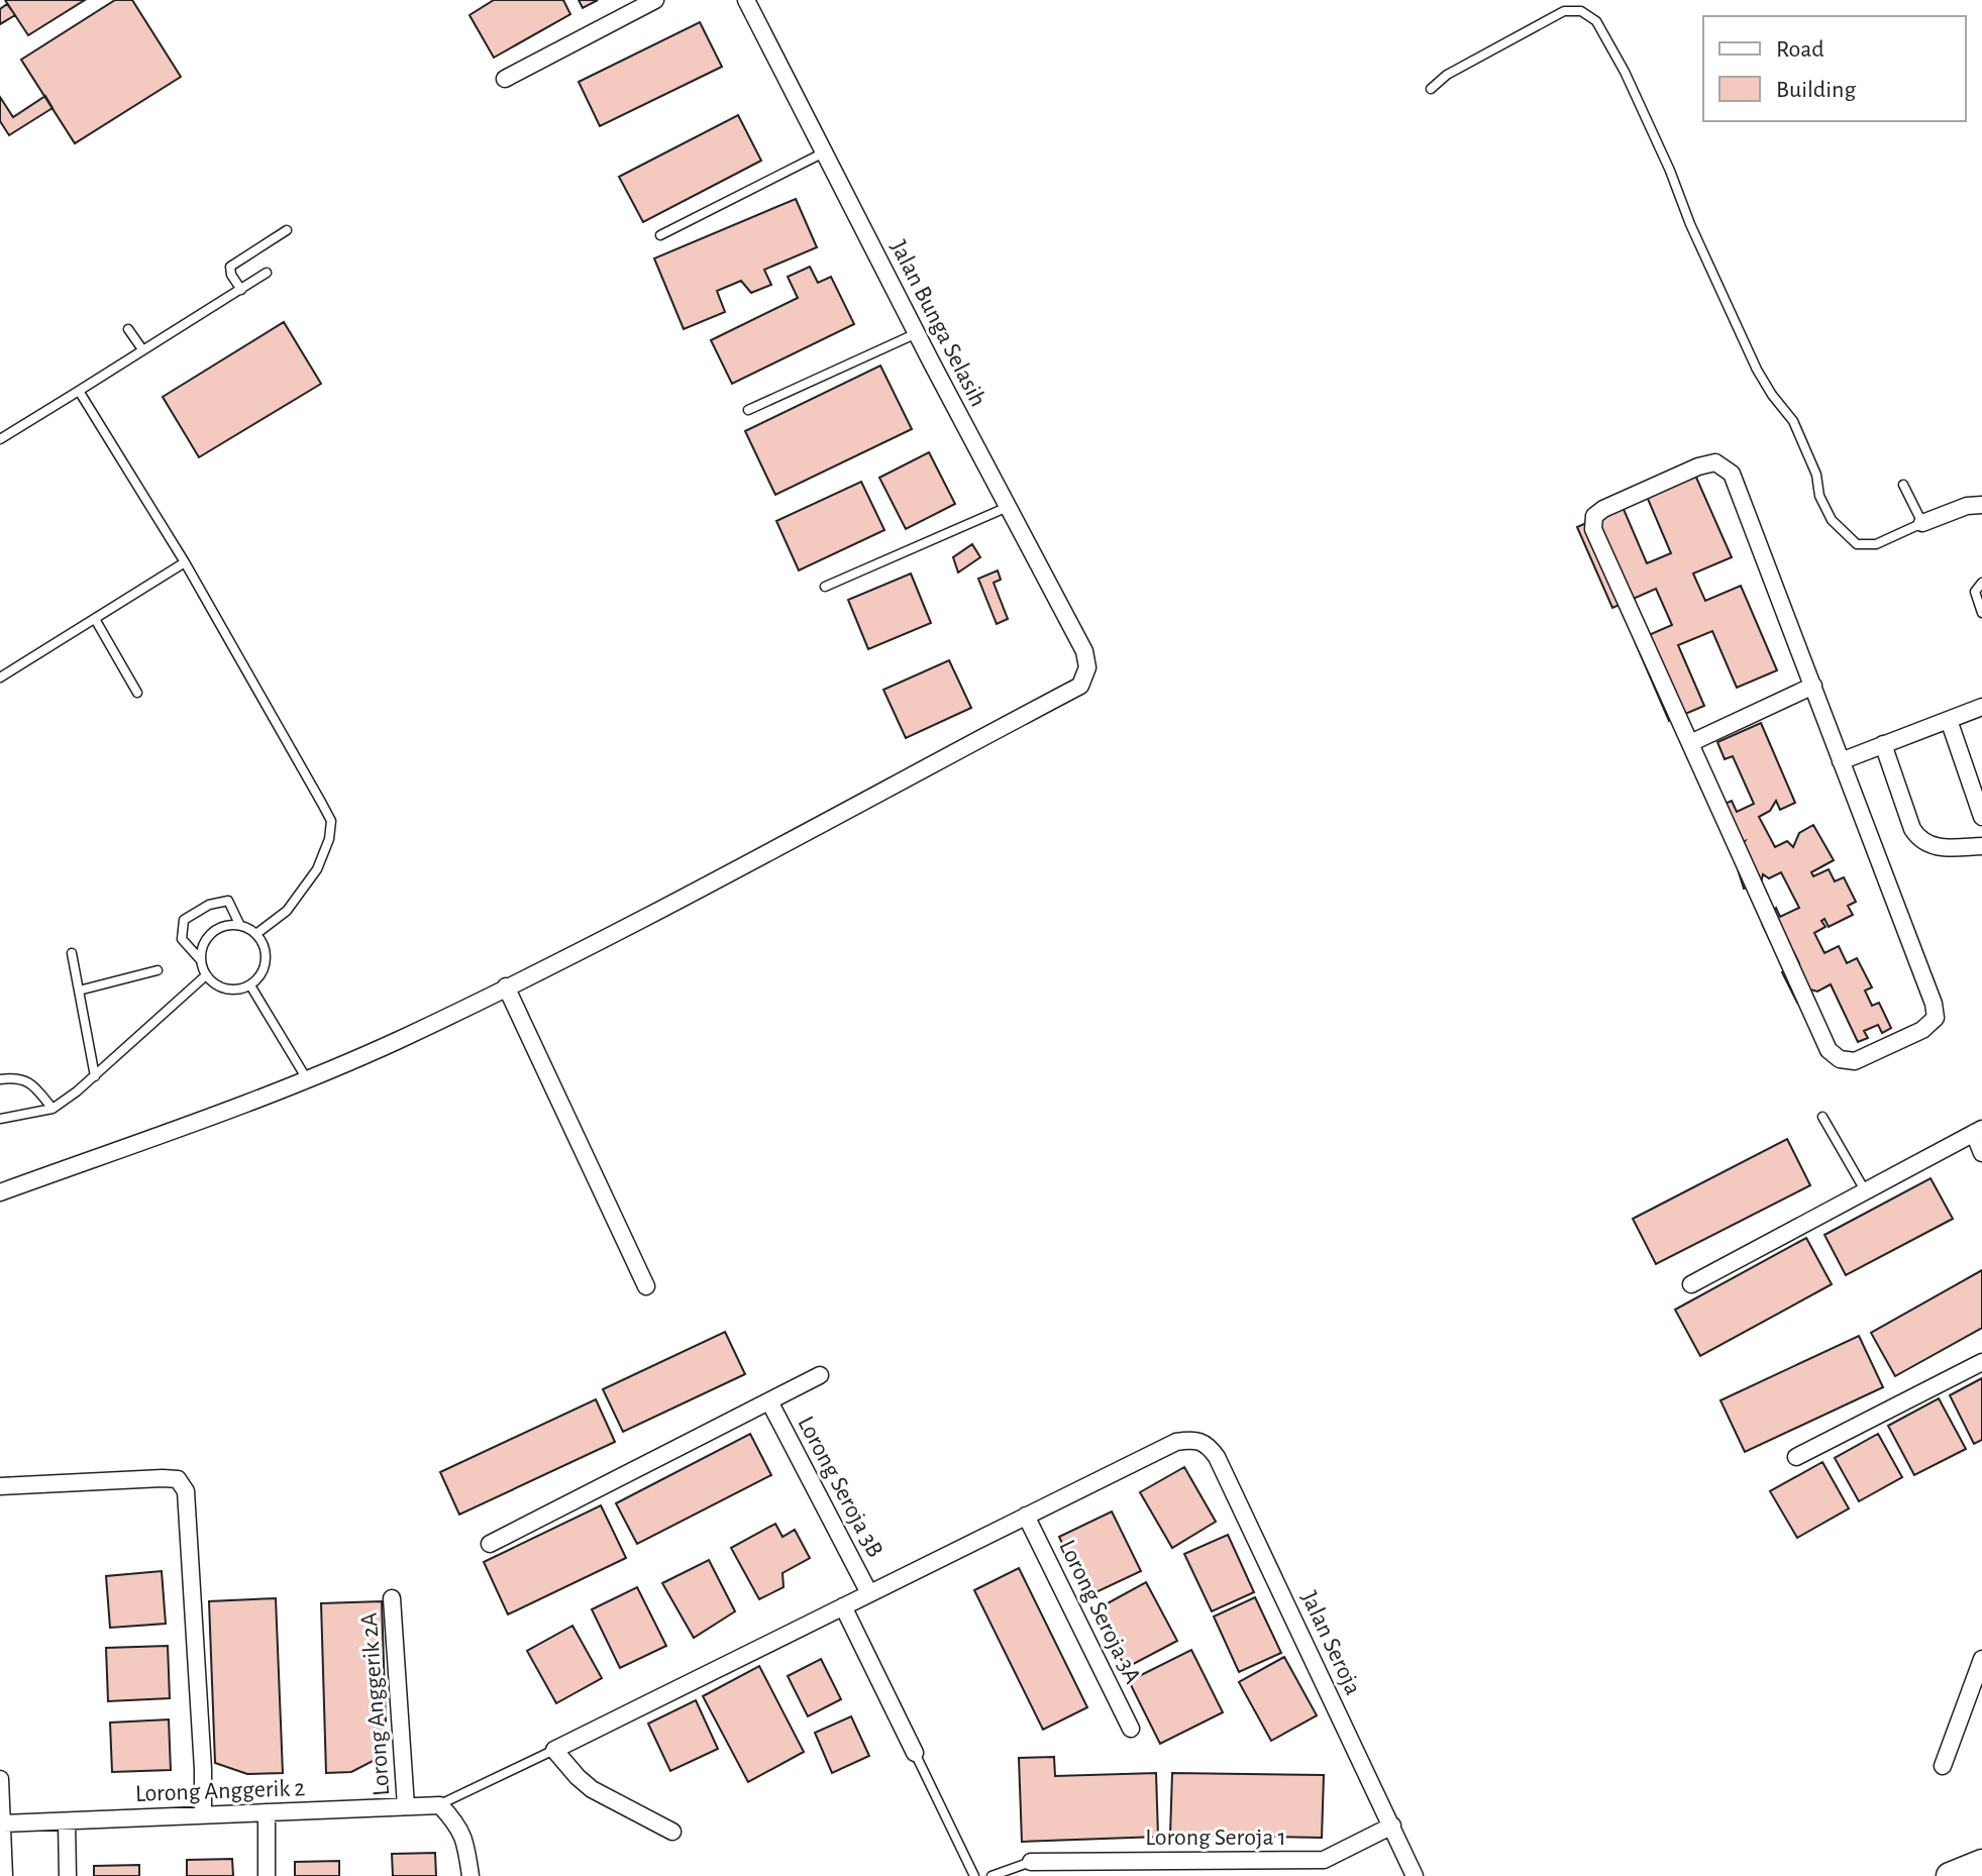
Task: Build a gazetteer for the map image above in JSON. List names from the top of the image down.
{
  "streets": {
    "street": [
      "Jalan Bunga Selasih",
      "Lorong Seroja 3B",
      "Lorong Seroja 3A",
      "Jalan Seroja",
      "Lorong Anggerik 2A",
      "Lorong Anggerik 2",
      "Lorong Seroja 1"
    ]
  },
  "crossings": [
    ["Lorong Seroja 3A", "Jalan Seroja"],
    ["Jalan Seroja", "Lorong Seroja 1"],
    ["Lorong Anggerik 2A", "Lorong Anggerik 2"]
  ],
  "legend": ["Road", "Building"]
}
